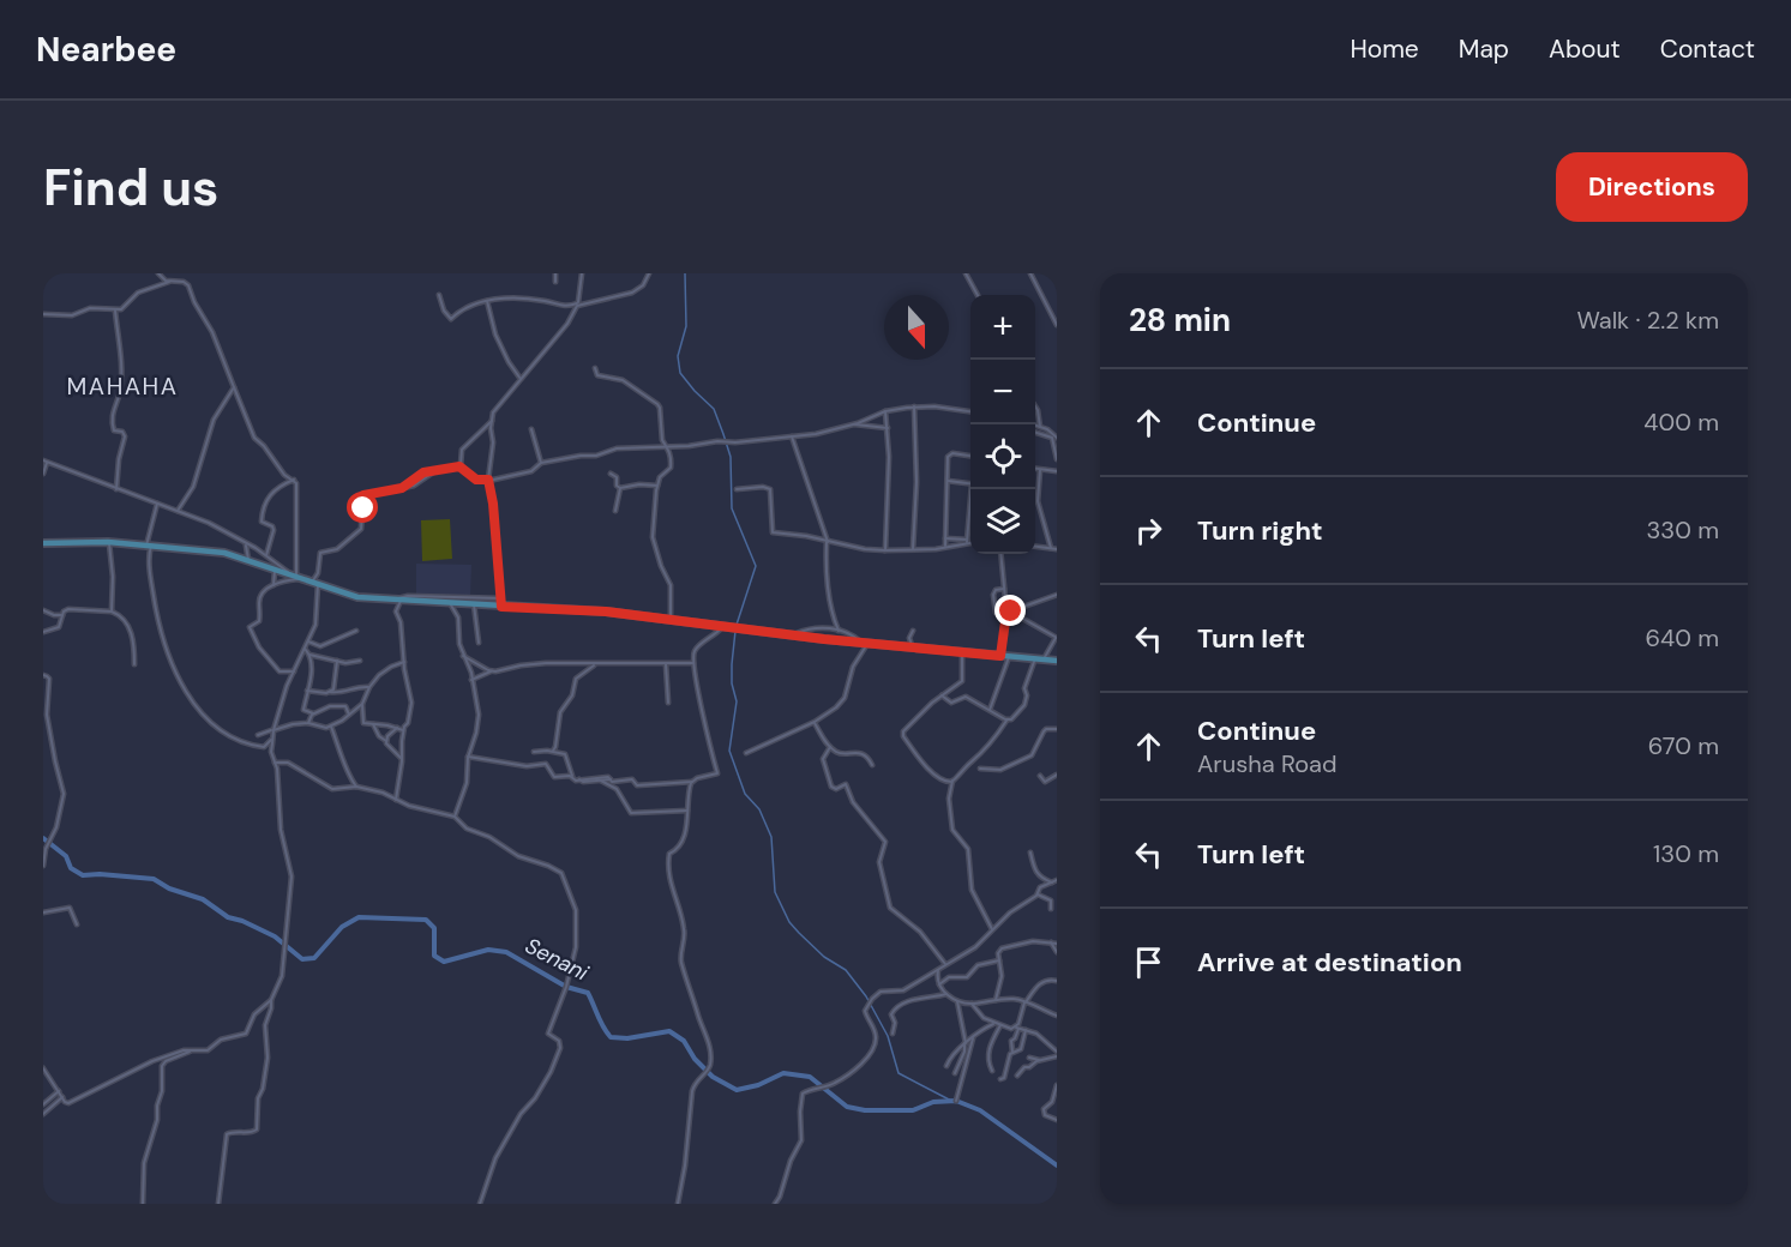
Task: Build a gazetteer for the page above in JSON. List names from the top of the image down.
{
  "districts": ["MAHAHA"],
  "water": ["Senani"],
  "north": "bottom",
  "page": {
    "header": "Nearbee",
    "nav": [
      "Home",
      "Map",
      "About",
      "Contact"
    ],
    "buttons": "Directions",
    "title": "Find us",
    "heading": ["28 min", "Walk · 2.2 km"],
    "map_buttons": ["+", "−"],
    "list": [
      ["Continue", "400 m"],
      ["Turn right", "330 m"],
      ["Turn left", "640 m"],
      ["Continue", "Arusha Road", "670 m"],
      ["Turn left", "130 m"],
      "Arrive at destination"
    ]
  }
}
